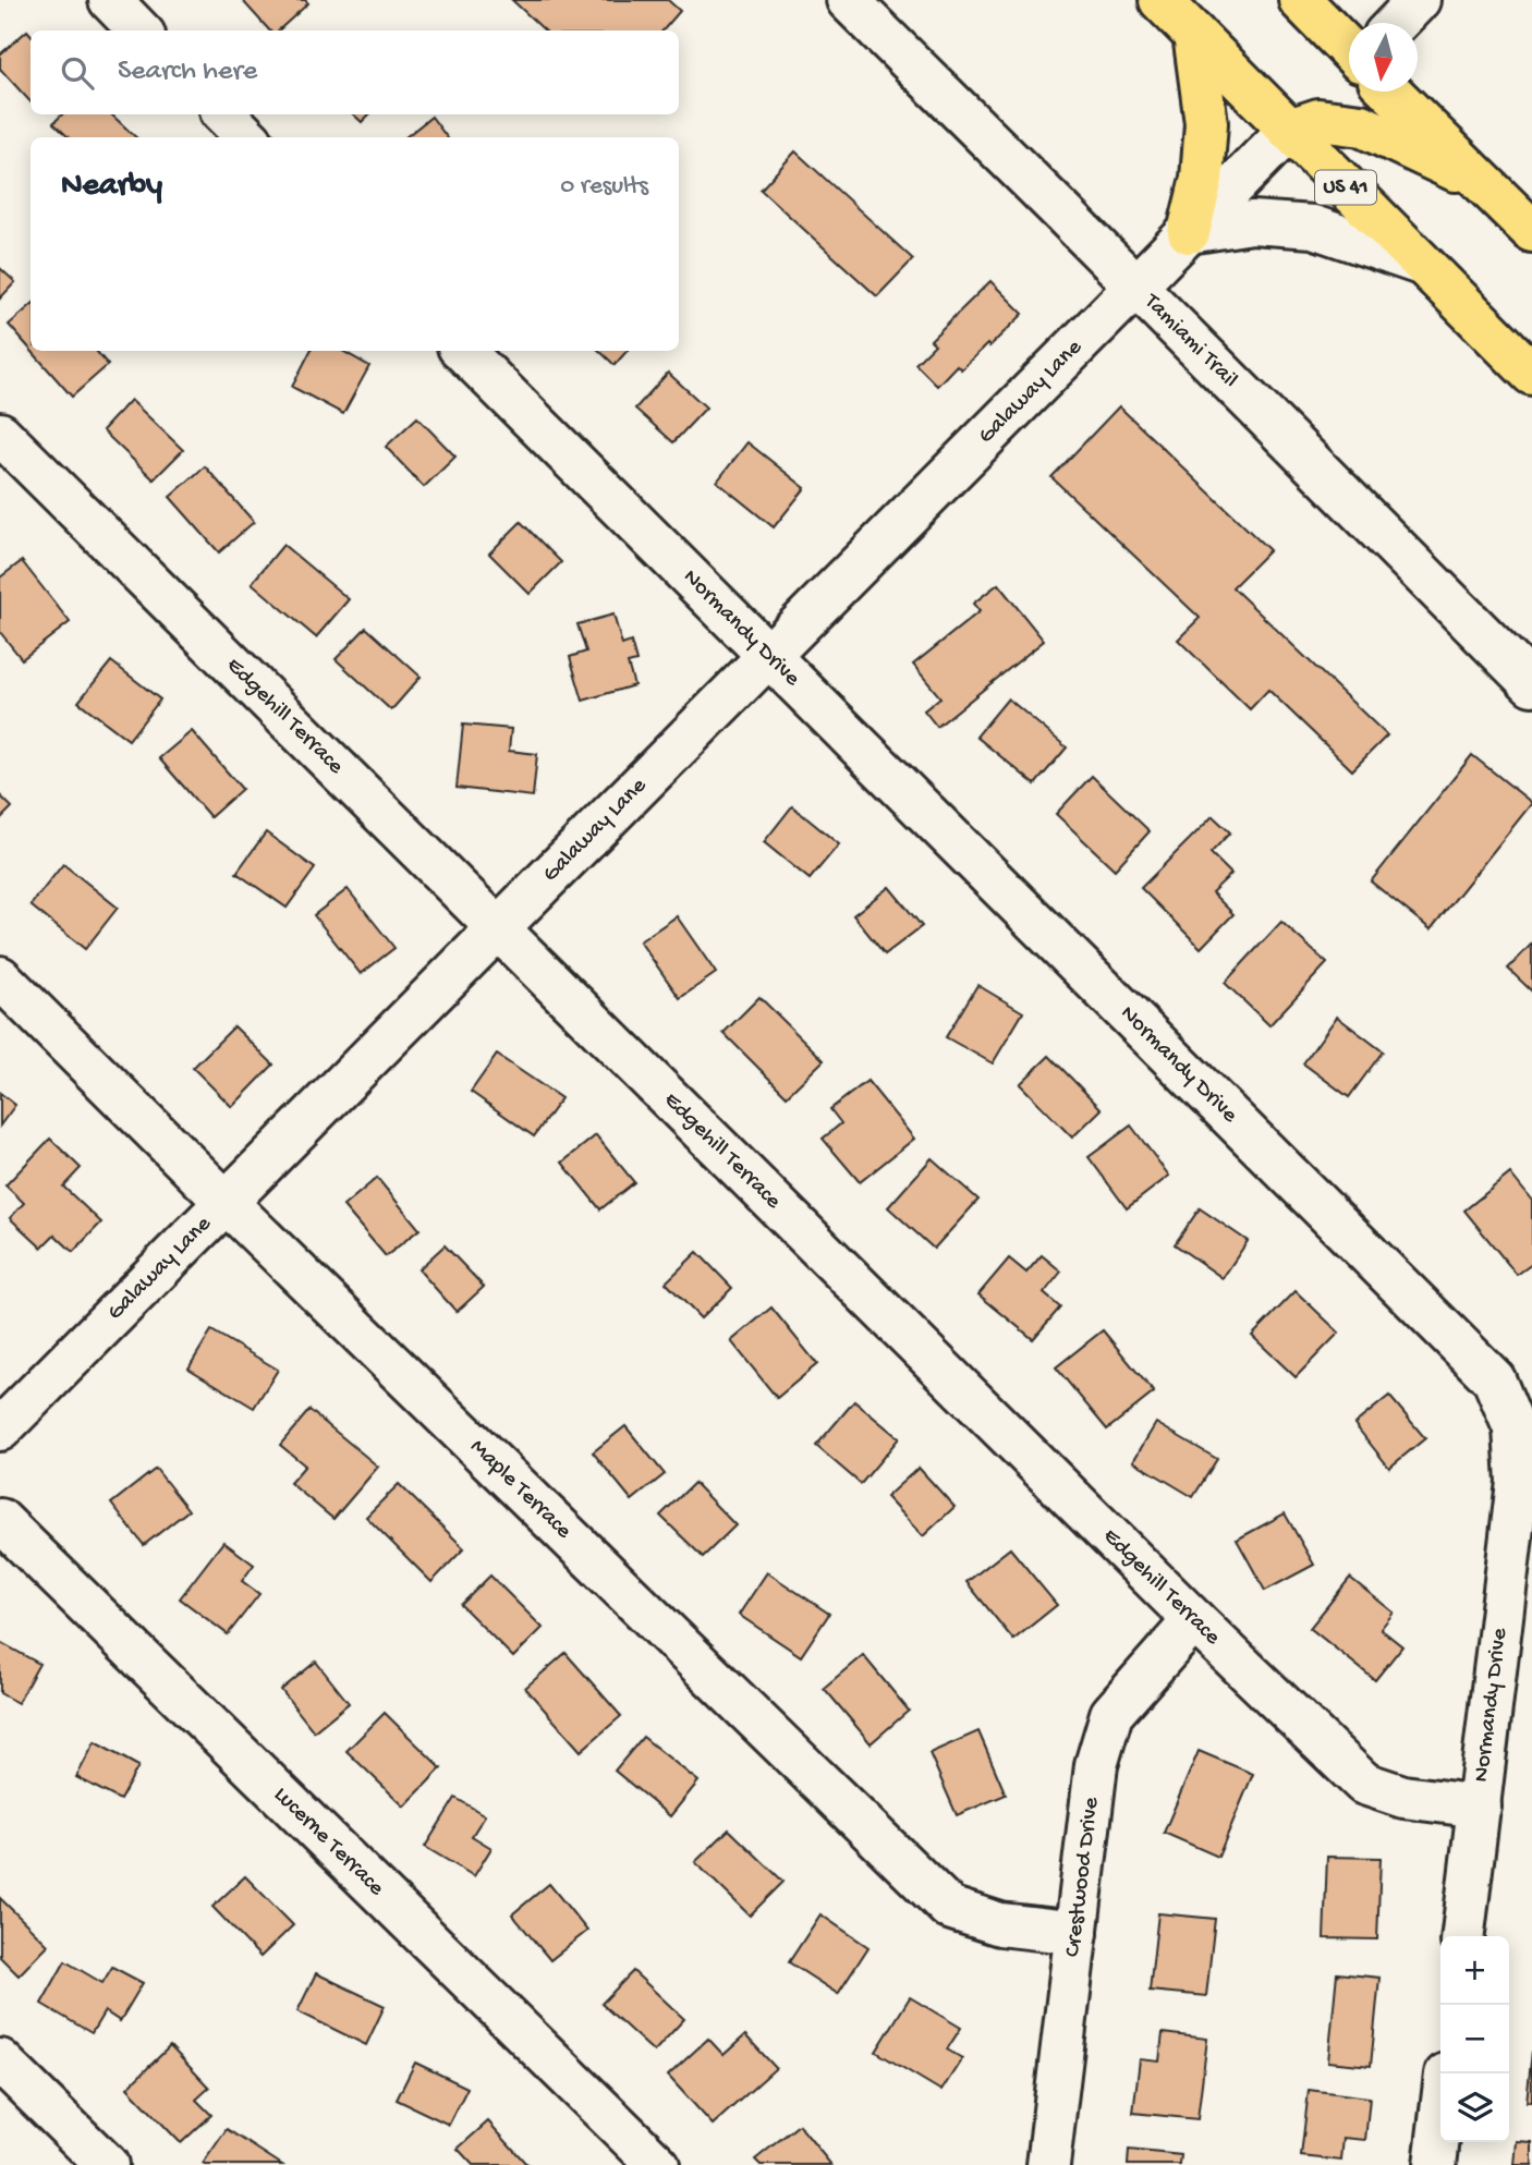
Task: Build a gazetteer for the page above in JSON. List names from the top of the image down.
{
  "streets": {
    "main road": ["US 41"],
    "street": [
      "Tamiami Trail",
      "Galaway Lane",
      "Normandy Drive",
      "Edgehill Terrace",
      "Maple Terrace",
      "Lucerne Terrace",
      "Crestwood Drive"
    ]
  },
  "crossings": [
    ["US 41", "Galaway Lane"],
    ["Tamiami Trail", "Galaway Lane"],
    ["Galaway Lane", "Normandy Drive"],
    ["Galaway Lane", "Edgehill Terrace"],
    ["Galaway Lane", "Maple Terrace"],
    ["Normandy Drive", "Edgehill Terrace"],
    ["Edgehill Terrace", "Crestwood Drive"],
    ["Maple Terrace", "Crestwood Drive"]
  ],
  "north": "bottom",
  "page": {
    "search": "Search here",
    "heading": ["Nearby", "0 results"],
    "map_buttons": ["+", "−"]
  }
}
